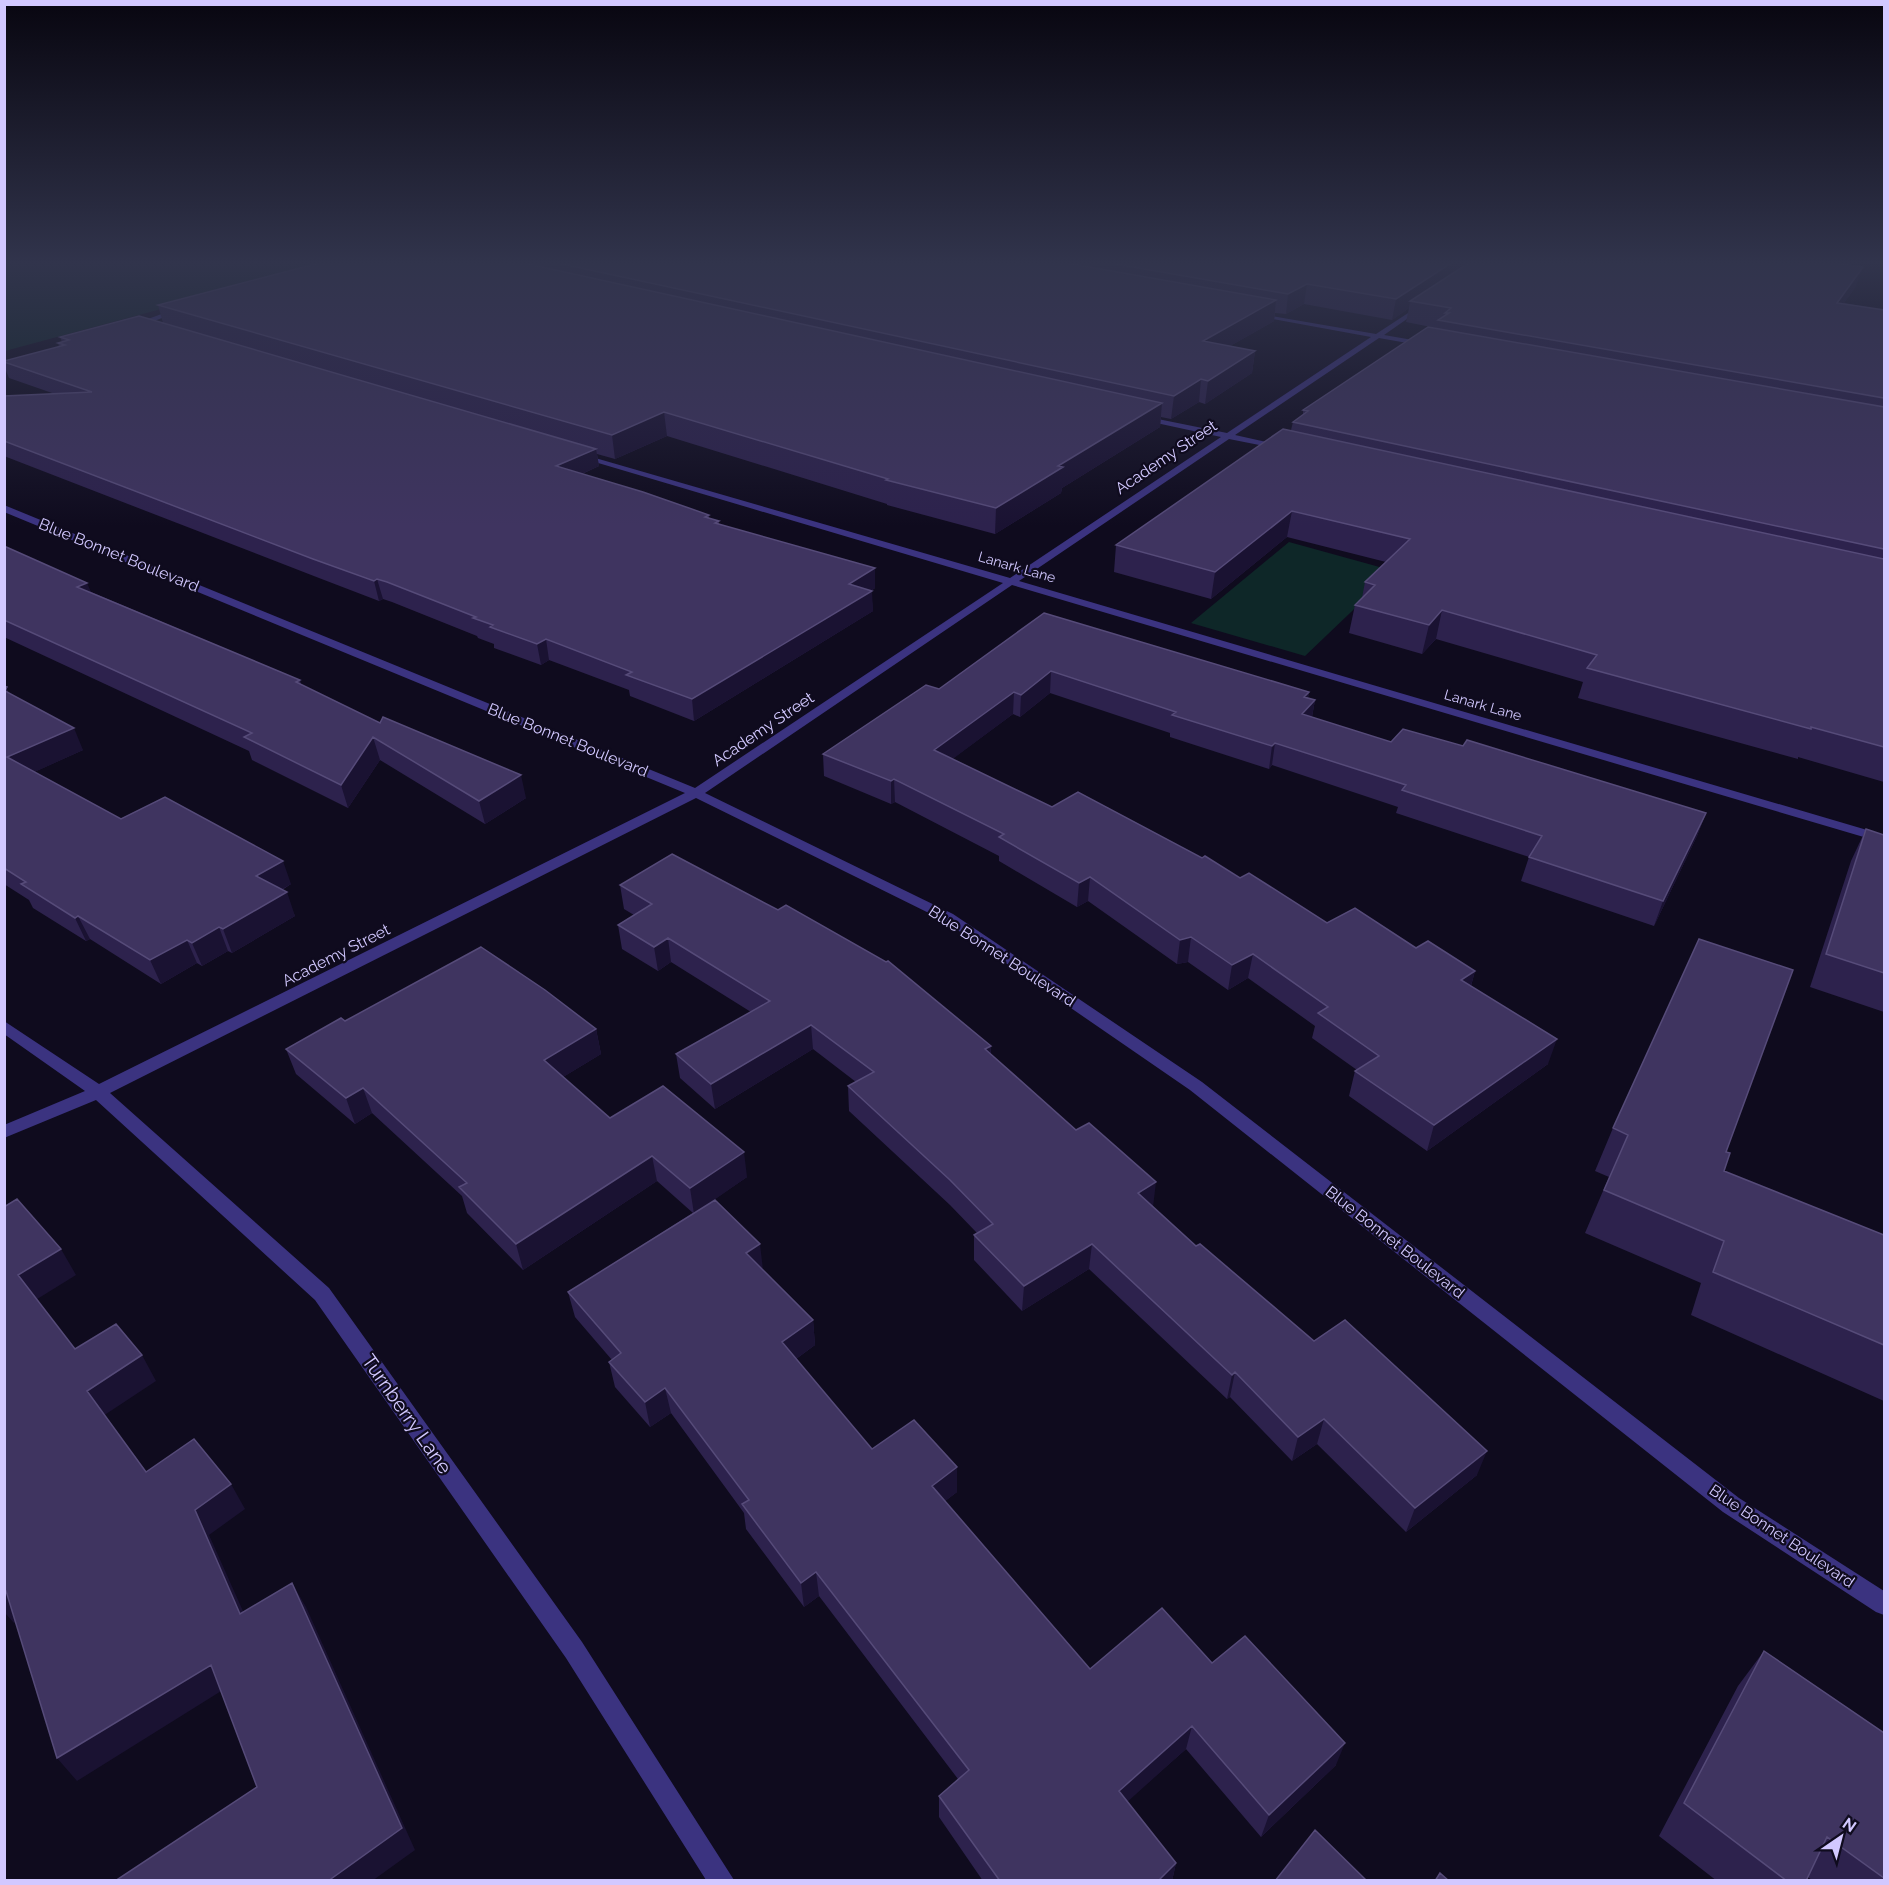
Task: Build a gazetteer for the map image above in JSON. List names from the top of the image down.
{
  "streets": {
    "street": [
      "Academy Street",
      "Blue Bonnet Boulevard",
      "Lanark Lane",
      "Turnberry Lane"
    ]
  },
  "crossings": [
    ["Academy Street", "Blue Bonnet Boulevard"],
    ["Academy Street", "Lanark Lane"],
    ["Academy Street", "Turnberry Lane"]
  ],
  "north": "top right"
}
